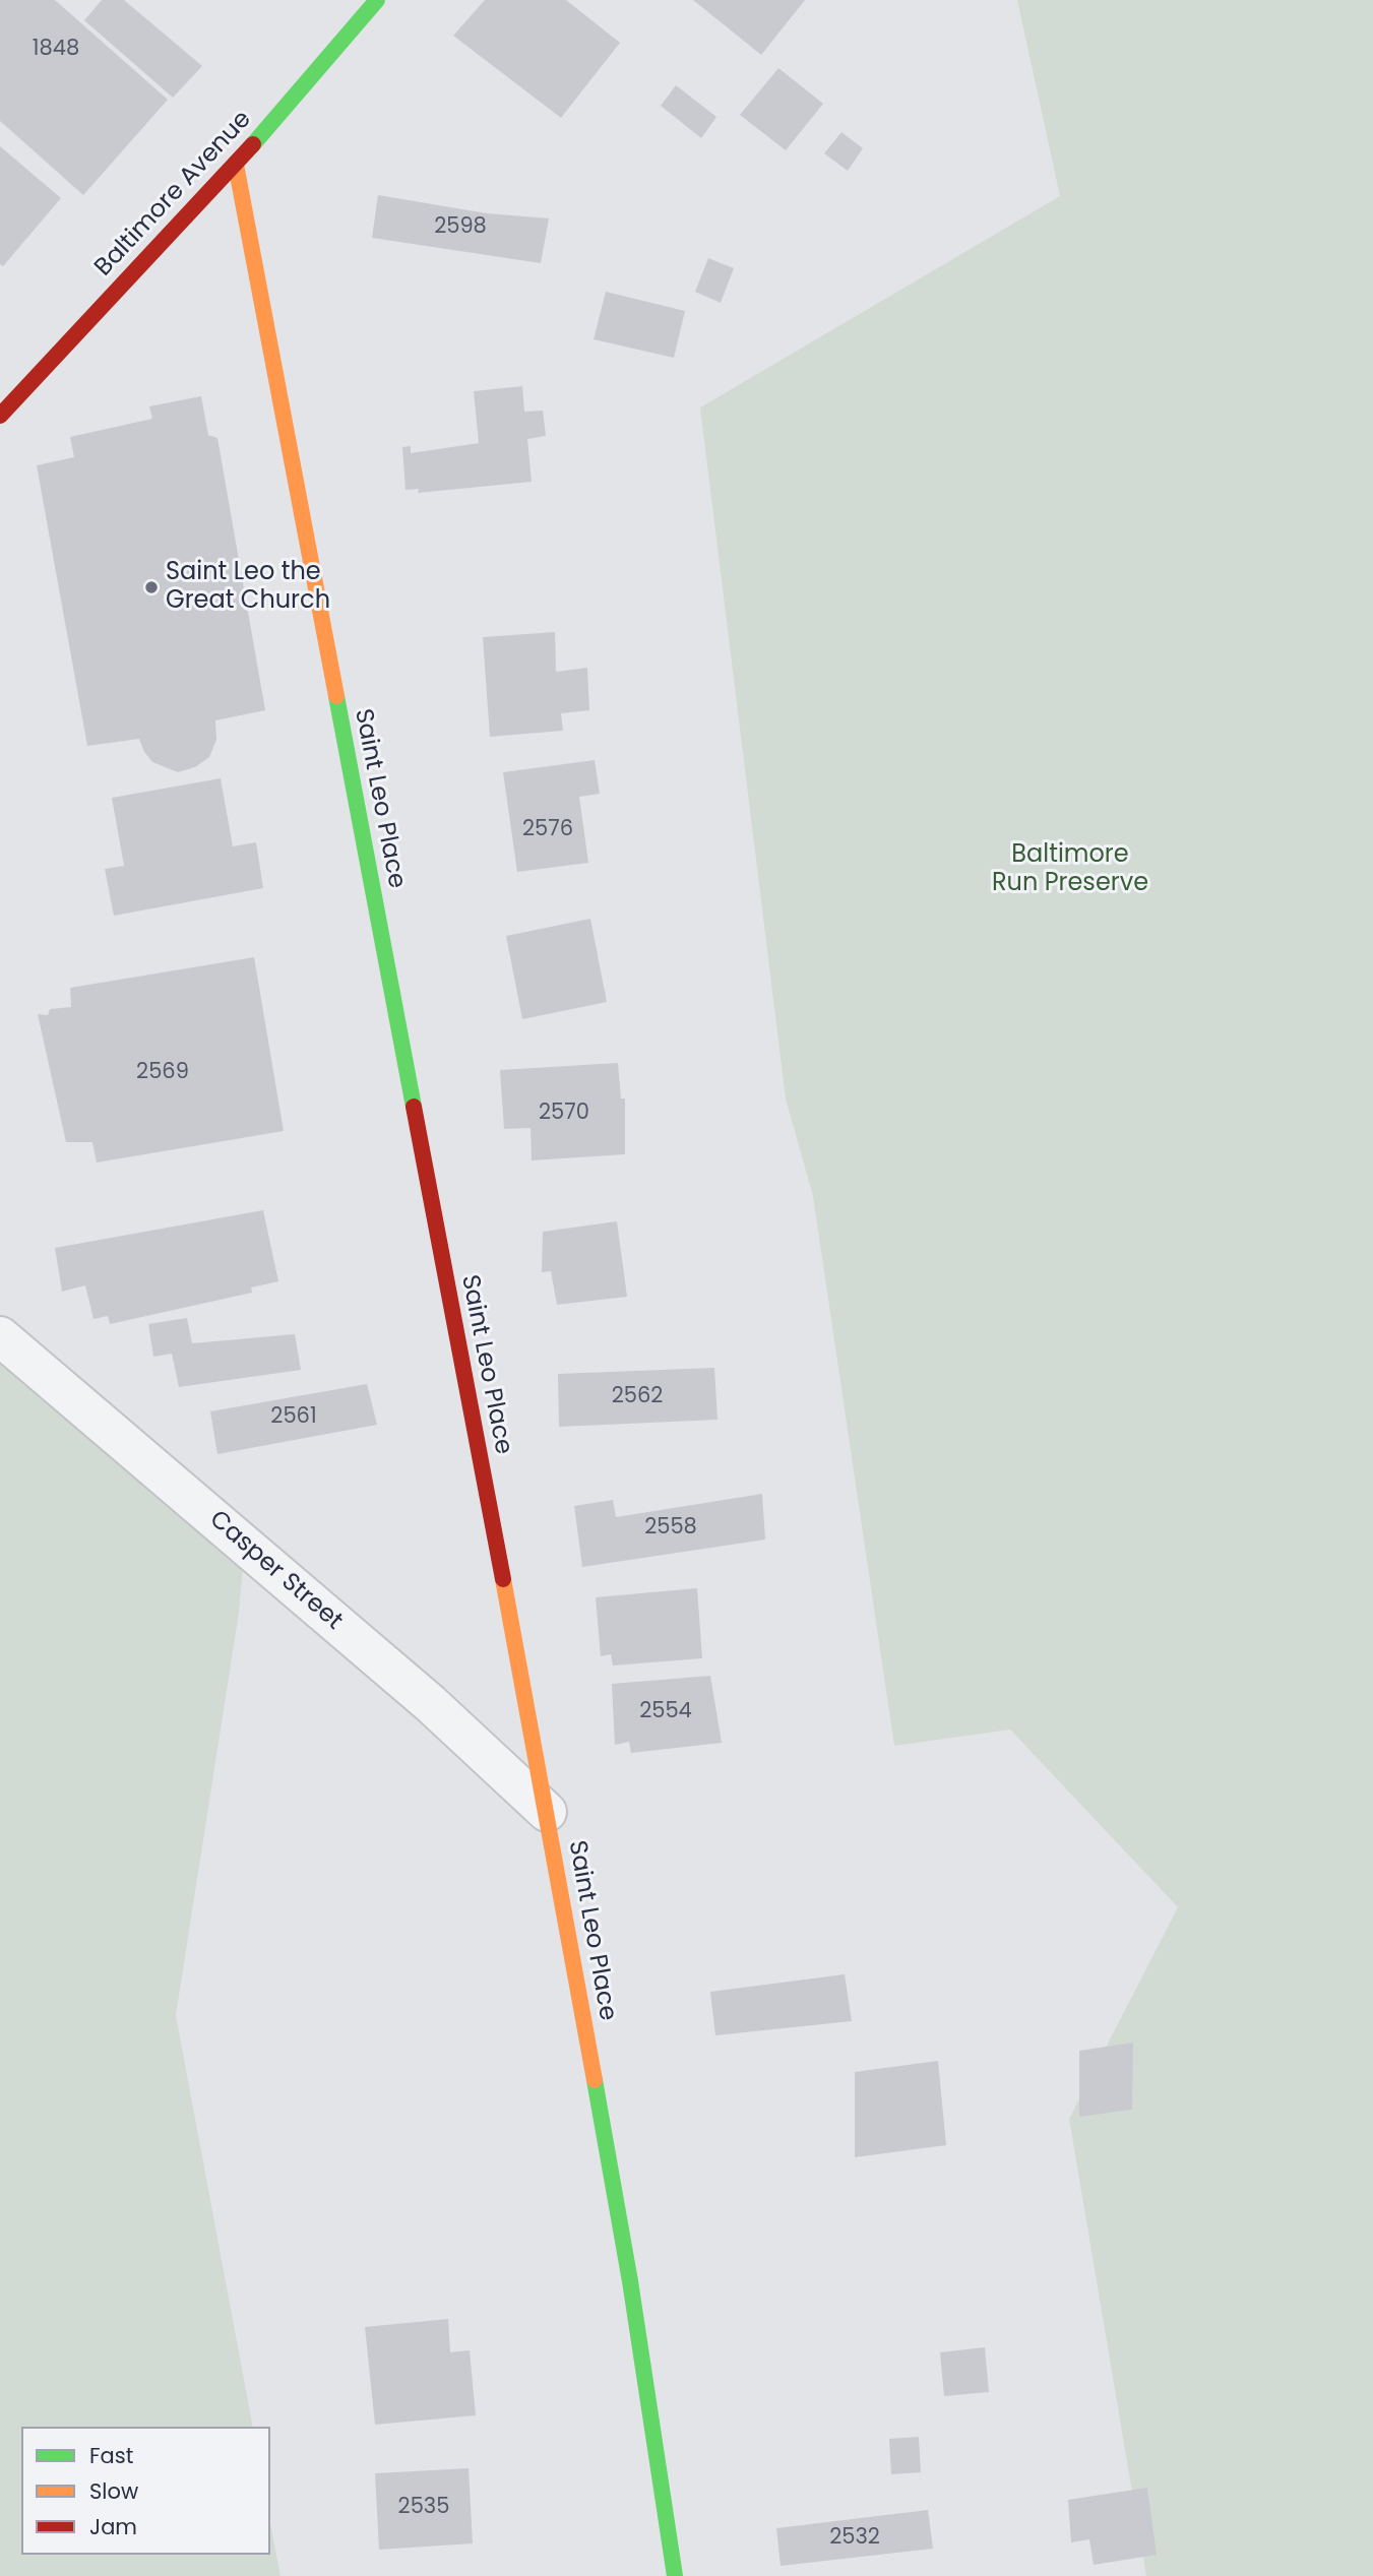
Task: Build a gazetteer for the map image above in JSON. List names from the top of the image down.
{
  "streets": {
    "street": ["Baltimore Avenue", "Saint Leo Place", "Casper Street"]
  },
  "crossings": [
    ["Baltimore Avenue", "Saint Leo Place"],
    ["Saint Leo Place", "Casper Street"]
  ],
  "parks": ["Baltimore Run Preserve"],
  "places": ["Saint Leo the Great Church"],
  "house_numbers": [
    "1848",
    "2598",
    "2576",
    "2569",
    "2570",
    "2562",
    "2561",
    "2558",
    "2554",
    "2535",
    "2532"
  ],
  "legend": ["Fast", "Slow", "Jam"]
}
